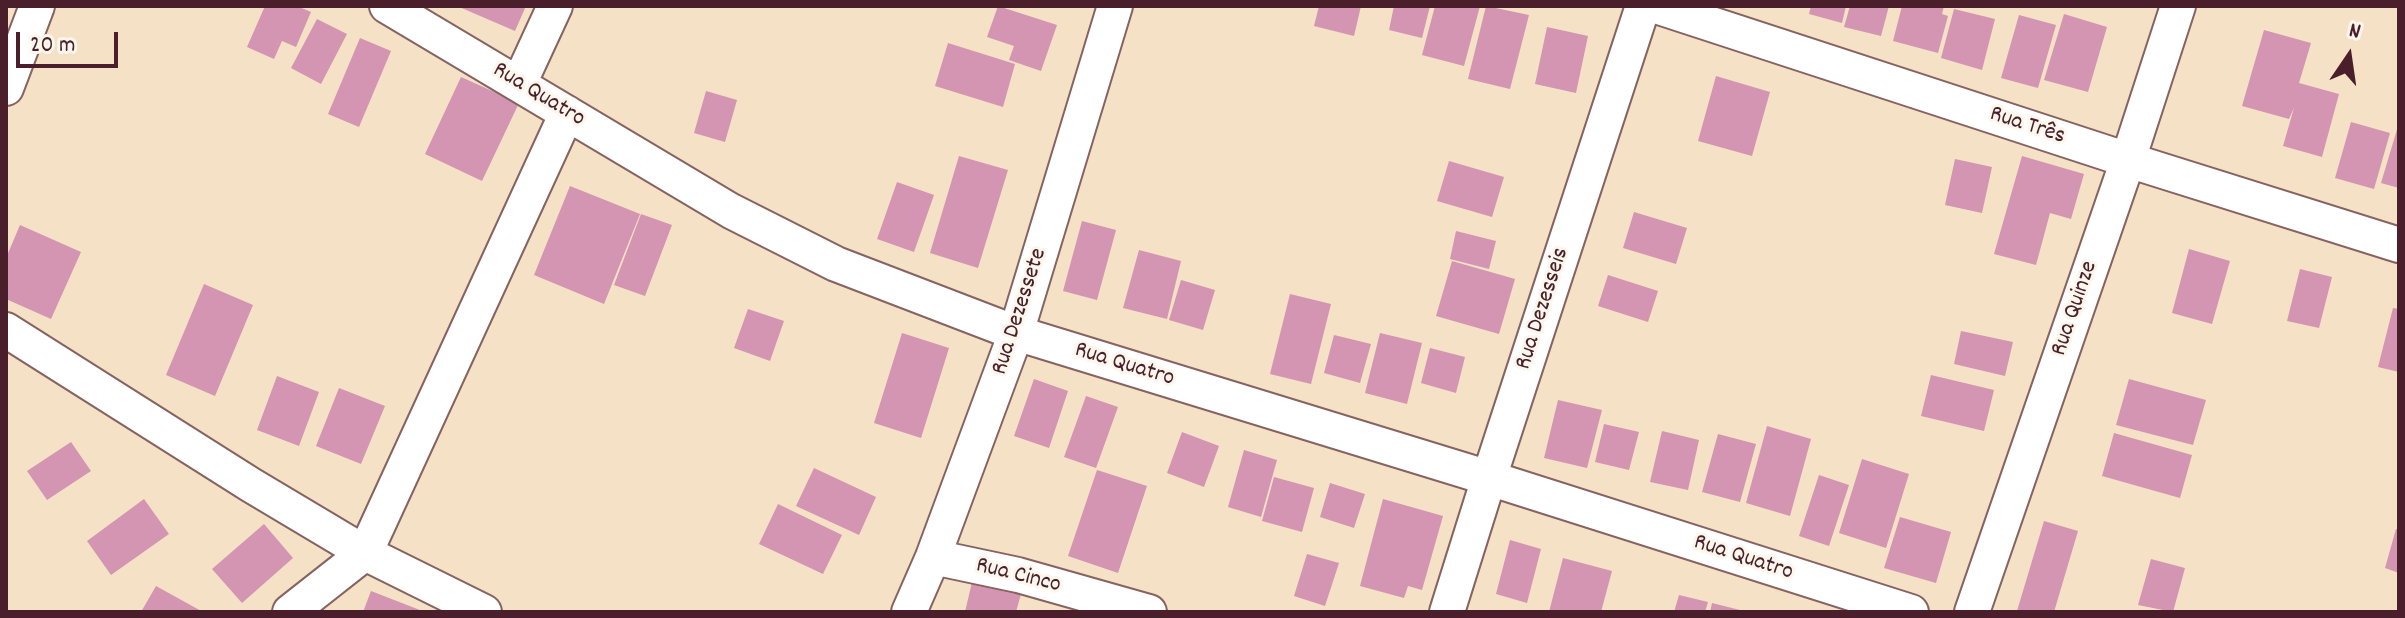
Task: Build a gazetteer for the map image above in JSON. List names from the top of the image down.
{
  "streets": {
    "street": [
      "Rua Quatro",
      "Rua Três",
      "Rua Dezesseis",
      "Rua Quinze",
      "Rua Dezessete",
      "Rua Cinco"
    ]
  },
  "crossings": [
    ["Rua Quatro", "Rua Dezesseis"],
    ["Rua Quatro", "Rua Dezessete"],
    ["Rua Três", "Rua Quinze"],
    ["Rua Dezessete", "Rua Cinco"]
  ],
  "scale_bar": "20 m",
  "north": "top"
}
